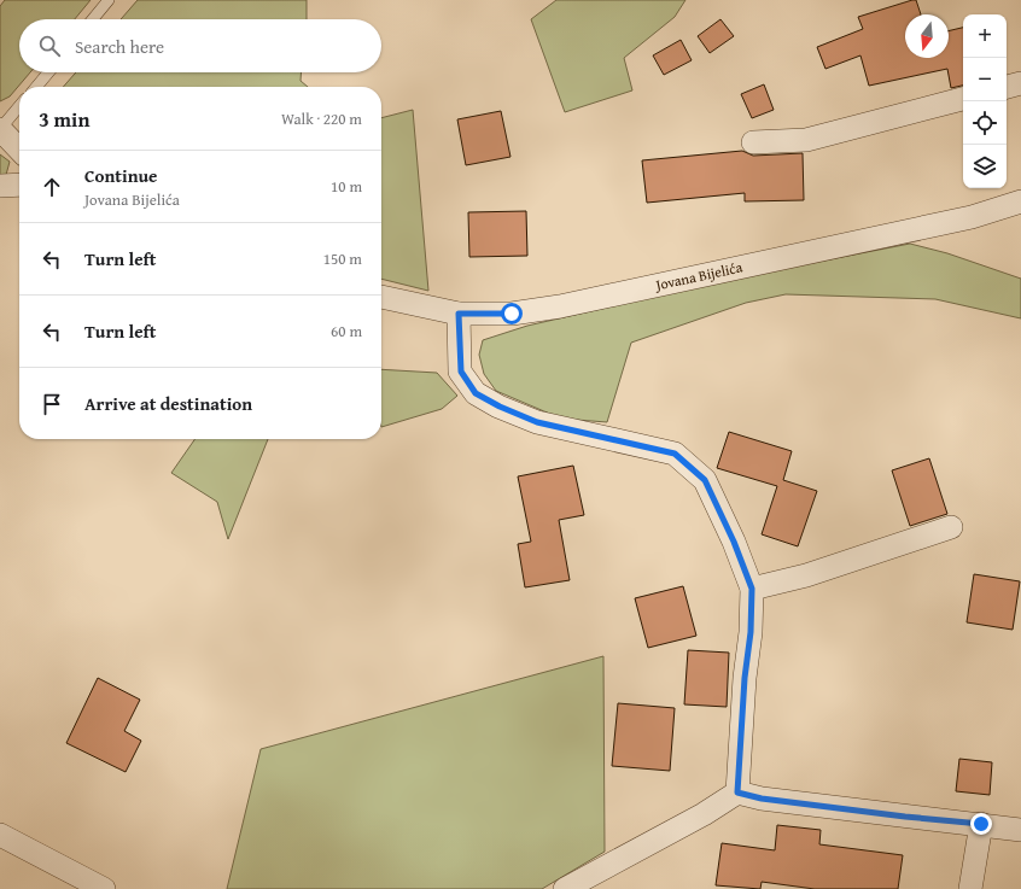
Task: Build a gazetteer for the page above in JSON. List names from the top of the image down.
{
  "streets": {
    "street": ["Jovana Bijelića"]
  },
  "north": "bottom",
  "page": {
    "map_buttons": ["+", "−"],
    "search": "Search here",
    "heading": ["3 min", "Walk · 220 m"],
    "list": [
      ["Continue", "Jovana Bijelića", "10 m"],
      ["Turn left", "150 m"],
      ["Turn left", "60 m"],
      "Arrive at destination"
    ]
  }
}
